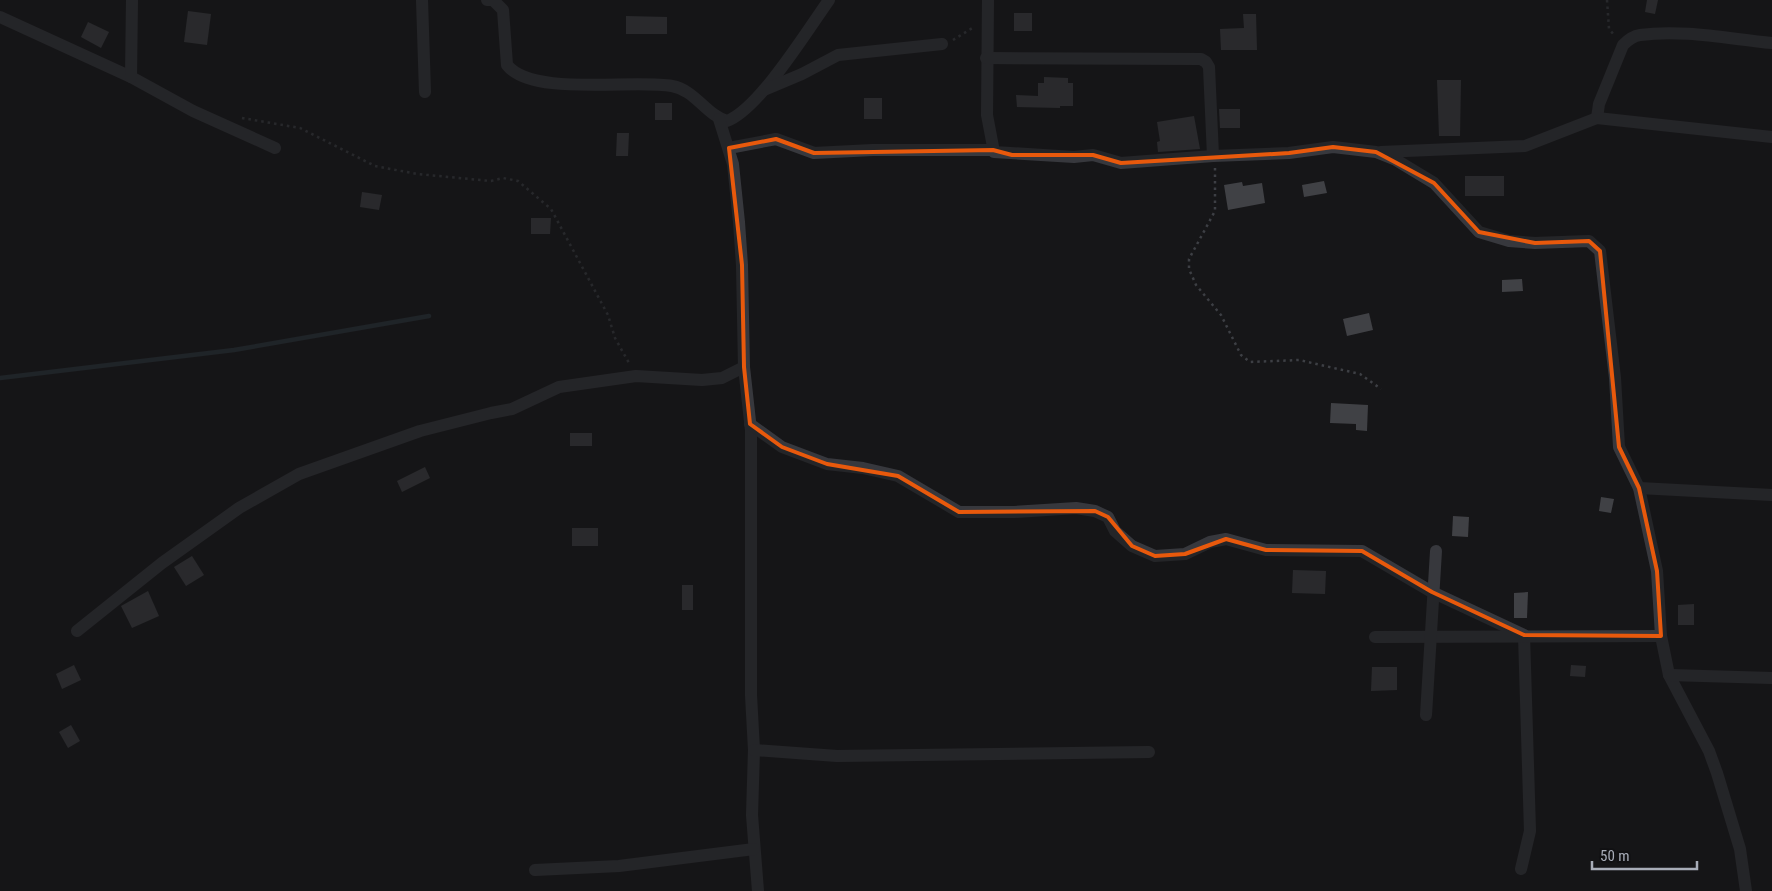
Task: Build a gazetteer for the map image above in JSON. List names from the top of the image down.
{
  "scale_bar": "50 m"
}
